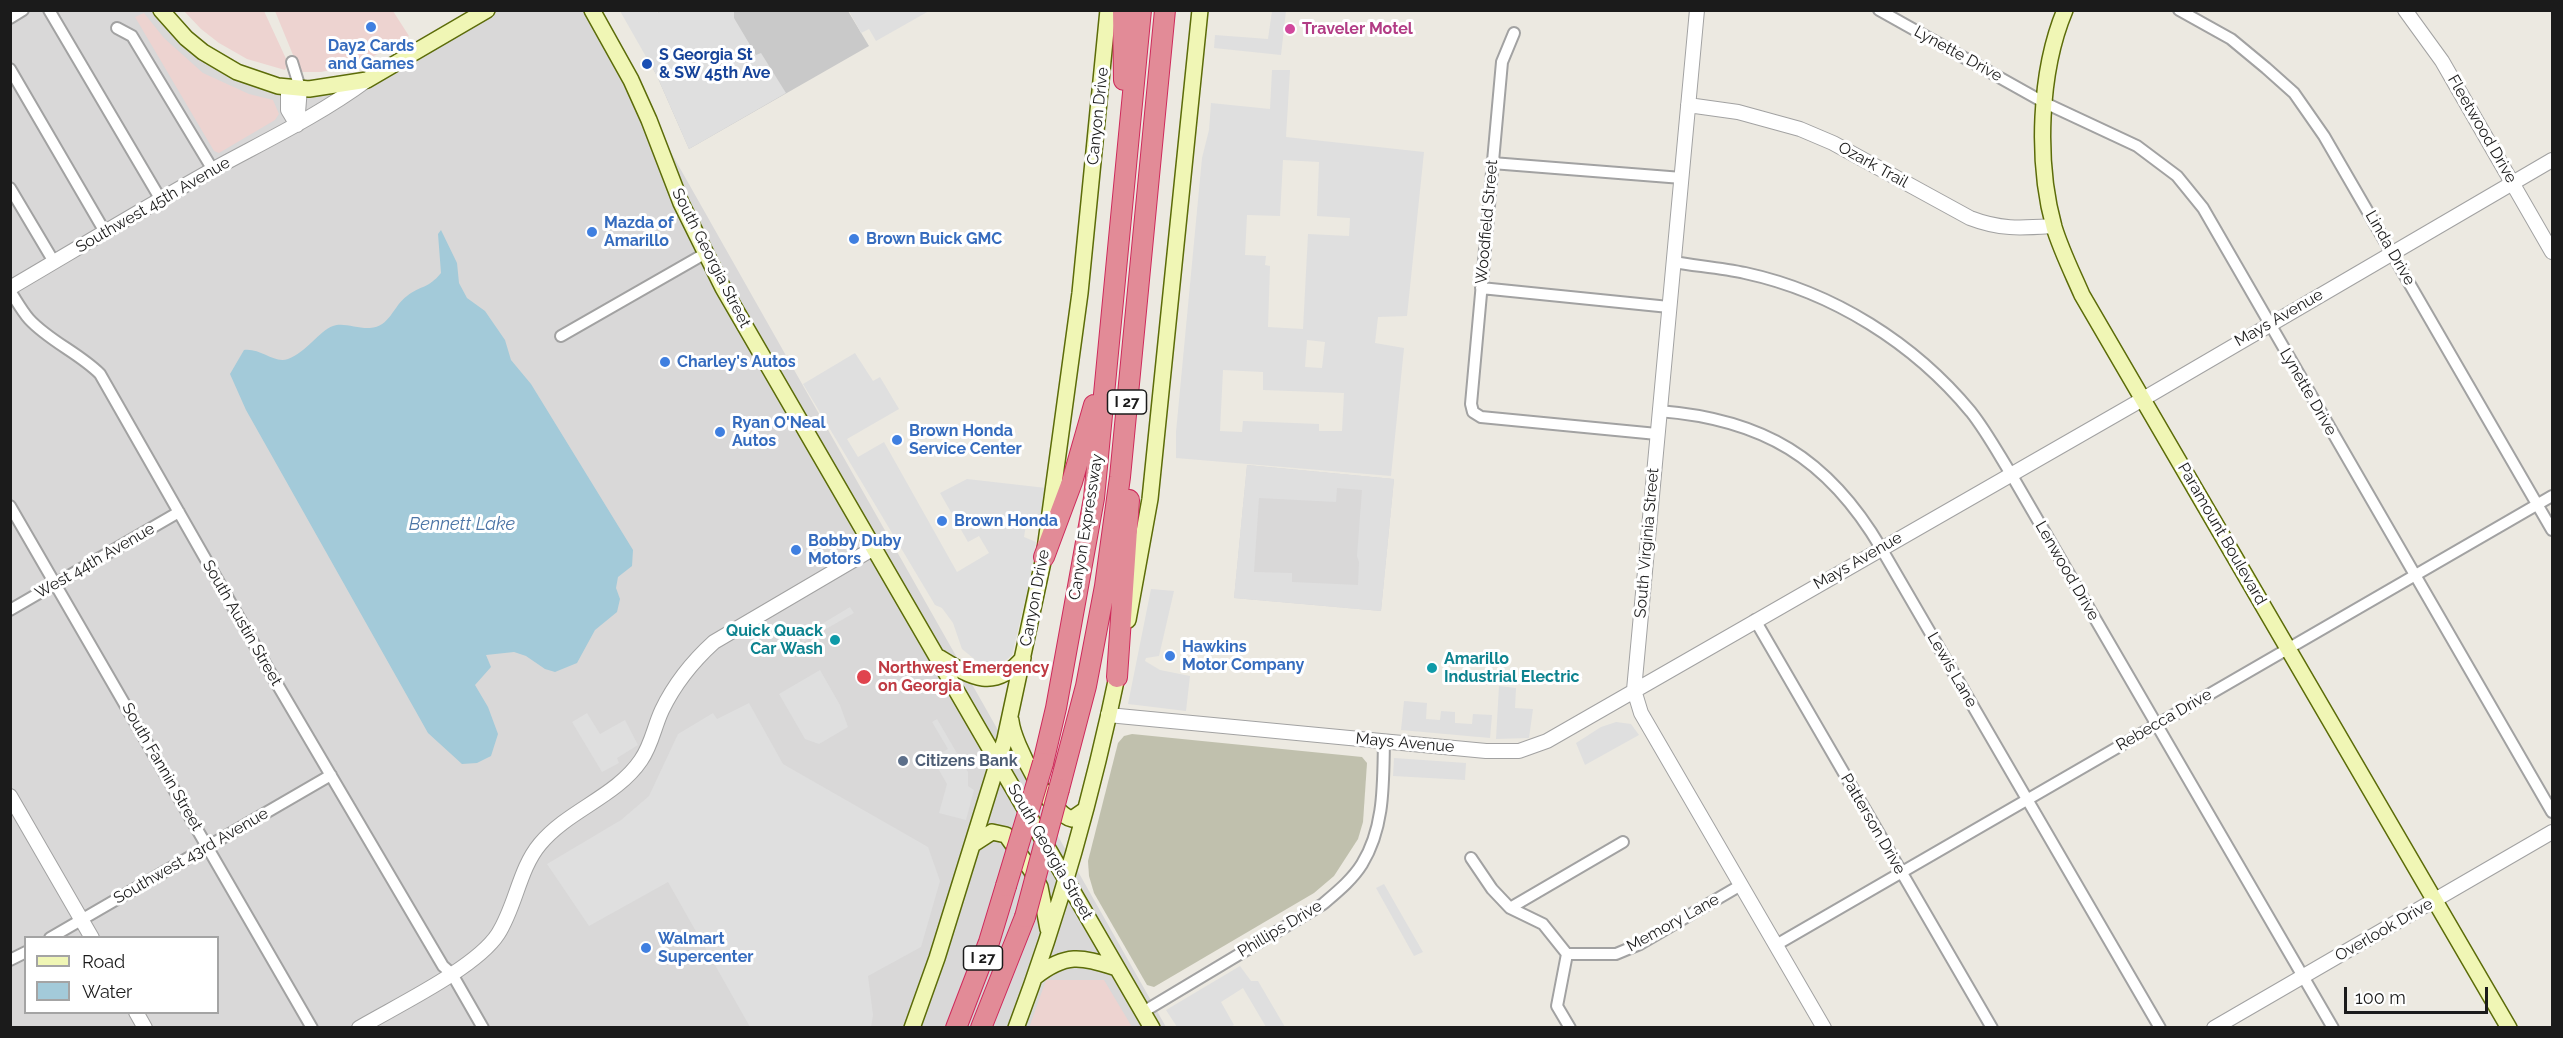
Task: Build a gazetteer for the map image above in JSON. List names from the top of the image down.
{
  "streets": {
    "highway": ["I 27", "Canyon Expressway"],
    "main road": ["Canyon Drive", "South Georgia Street", "Paramount Boulevard"],
    "street": [
      "Lynette Drive",
      "Fleetwood Drive",
      "Ozark Trail",
      "Southwest 45th Avenue",
      "Woodfield Street",
      "Linda Drive",
      "Mays Avenue",
      "South Virginia Street",
      "West 44th Avenue",
      "Lenwood Drive",
      "South Austin Street",
      "Lewis Lane",
      "Rebecca Drive",
      "South Fannin Street",
      "Patterson Drive",
      "Southwest 43rd Avenue",
      "Memory Lane",
      "Phillips Drive",
      "Overlook Drive"
    ]
  },
  "crossings": [
    ["Lynette Drive", "Mays Avenue"],
    ["Lynette Drive", "Paramount Boulevard"],
    ["Lynette Drive", "Rebecca Drive"],
    ["Canyon Drive", "South Georgia Street"],
    ["Fleetwood Drive", "Mays Avenue"],
    ["Ozark Trail", "Paramount Boulevard"],
    ["Ozark Trail", "South Virginia Street"],
    ["Southwest 45th Avenue", "South Austin Street"],
    ["Woodfield Street", "South Virginia Street"],
    ["Linda Drive", "Mays Avenue"],
    ["Linda Drive", "Rebecca Drive"],
    ["South Georgia Street", "Phillips Drive"],
    ["Mays Avenue", "Paramount Boulevard"],
    ["Mays Avenue", "South Virginia Street"],
    ["Mays Avenue", "Lenwood Drive"],
    ["Mays Avenue", "Lewis Lane"],
    ["Mays Avenue", "Patterson Drive"],
    ["Mays Avenue", "Phillips Drive"],
    ["Paramount Boulevard", "Rebecca Drive"],
    ["Paramount Boulevard", "Overlook Drive"],
    ["South Virginia Street", "Lenwood Drive"],
    ["South Virginia Street", "Lewis Lane"],
    ["South Virginia Street", "Rebecca Drive"],
    ["South Virginia Street", "Memory Lane"],
    ["West 44th Avenue", "South Austin Street"],
    ["West 44th Avenue", "South Fannin Street"],
    ["Lenwood Drive", "Rebecca Drive"],
    ["Lenwood Drive", "Overlook Drive"],
    ["South Austin Street", "Southwest 43rd Avenue"],
    ["Lewis Lane", "Rebecca Drive"],
    ["Rebecca Drive", "Patterson Drive"],
    ["South Fannin Street", "Southwest 43rd Avenue"]
  ],
  "water": ["Bennett Lake"],
  "places": [
    "Day2 Cards and Games",
    "Traveler Motel",
    "S Georgia St & SW 45th Ave",
    "Mazda of Amarillo",
    "Brown Buick GMC",
    "Charley's Autos",
    "Ryan O'Neal Autos",
    "Brown Honda Service Center",
    "Brown Honda",
    "Bobby Duby Motors",
    "Quick Quack Car Wash",
    "Hawkins Motor Company",
    "Amarillo Industrial Electric",
    "Northwest Emergency on Georgia",
    "Citizens Bank",
    "Walmart Supercenter"
  ],
  "legend": ["Road", "Water"],
  "scale_bar": "100 m"
}
